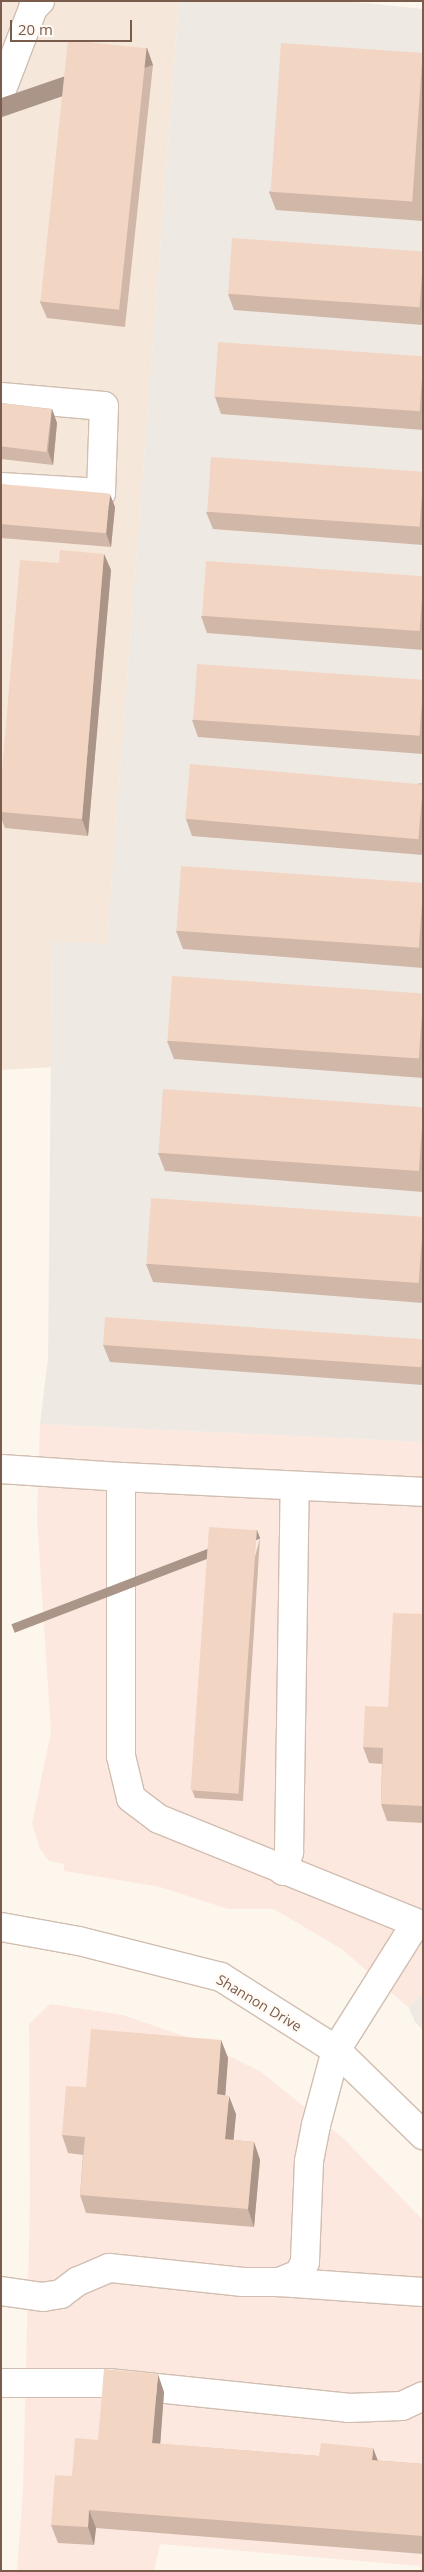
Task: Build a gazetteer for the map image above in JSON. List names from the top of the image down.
{
  "streets": {
    "street": ["Shannon Drive"]
  },
  "scale_bar": "20 m"
}
